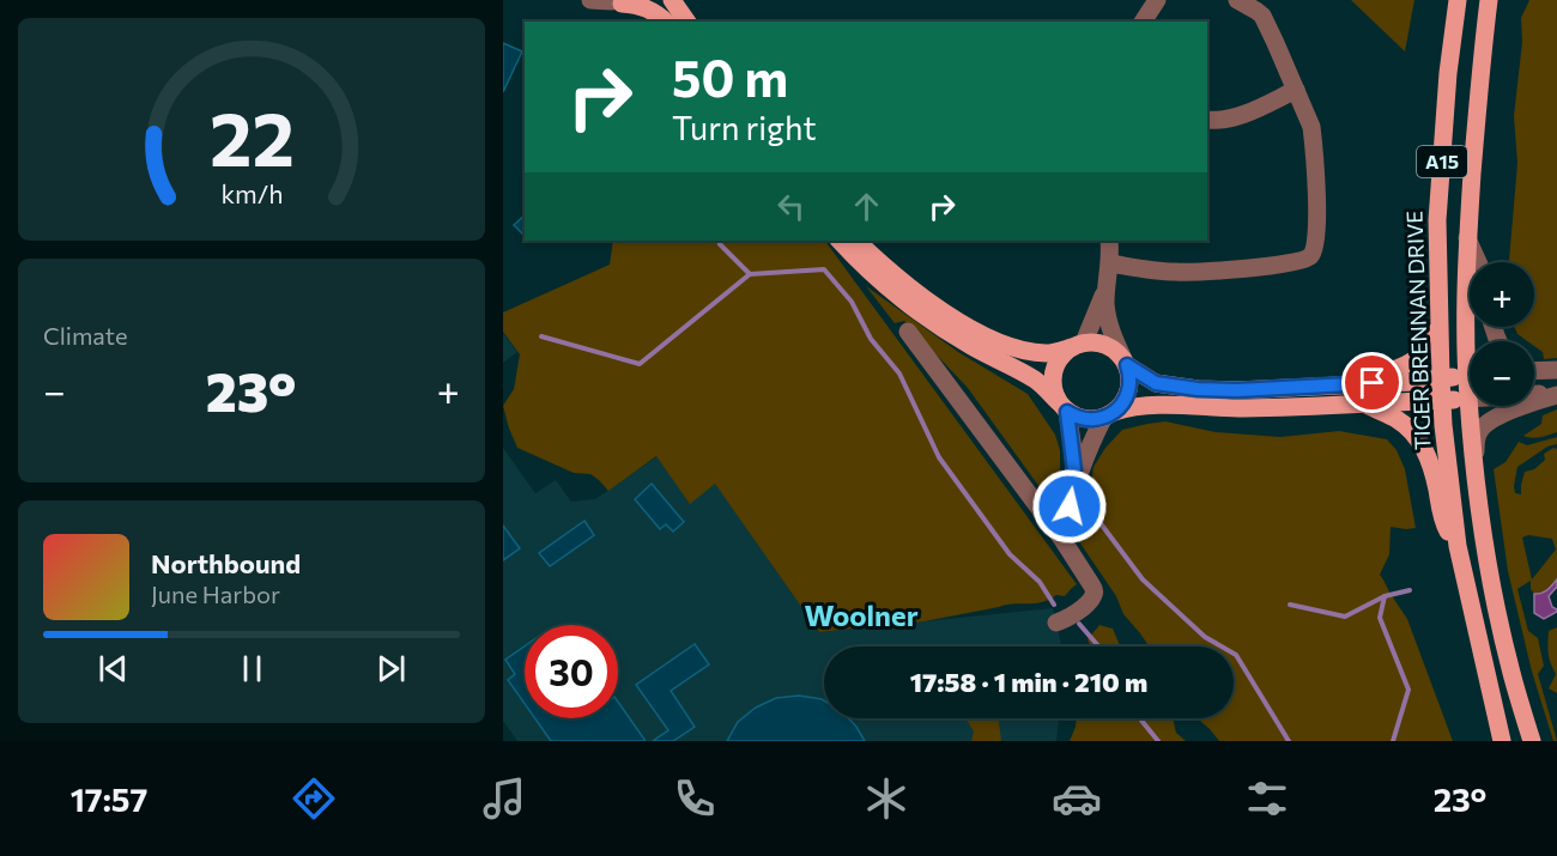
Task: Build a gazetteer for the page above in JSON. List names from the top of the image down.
{
  "streets": {
    "main road": ["A15", "TIGER BRENNAN DRIVE"]
  },
  "districts": ["Woolner"],
  "page": {
    "turn": ["50 m", "Turn right"],
    "tile": "Climate",
    "map_buttons": ["+", "−"],
    "heat": ["−", "23°", "+"],
    "song": ["Northbound", "June Harbor"],
    "limit": "30",
    "trip": "17:58 · 1 min · 210 m",
    "tabs": ["17:57", "23°"],
    "gauge": ["22", "km/h"]
  }
}
